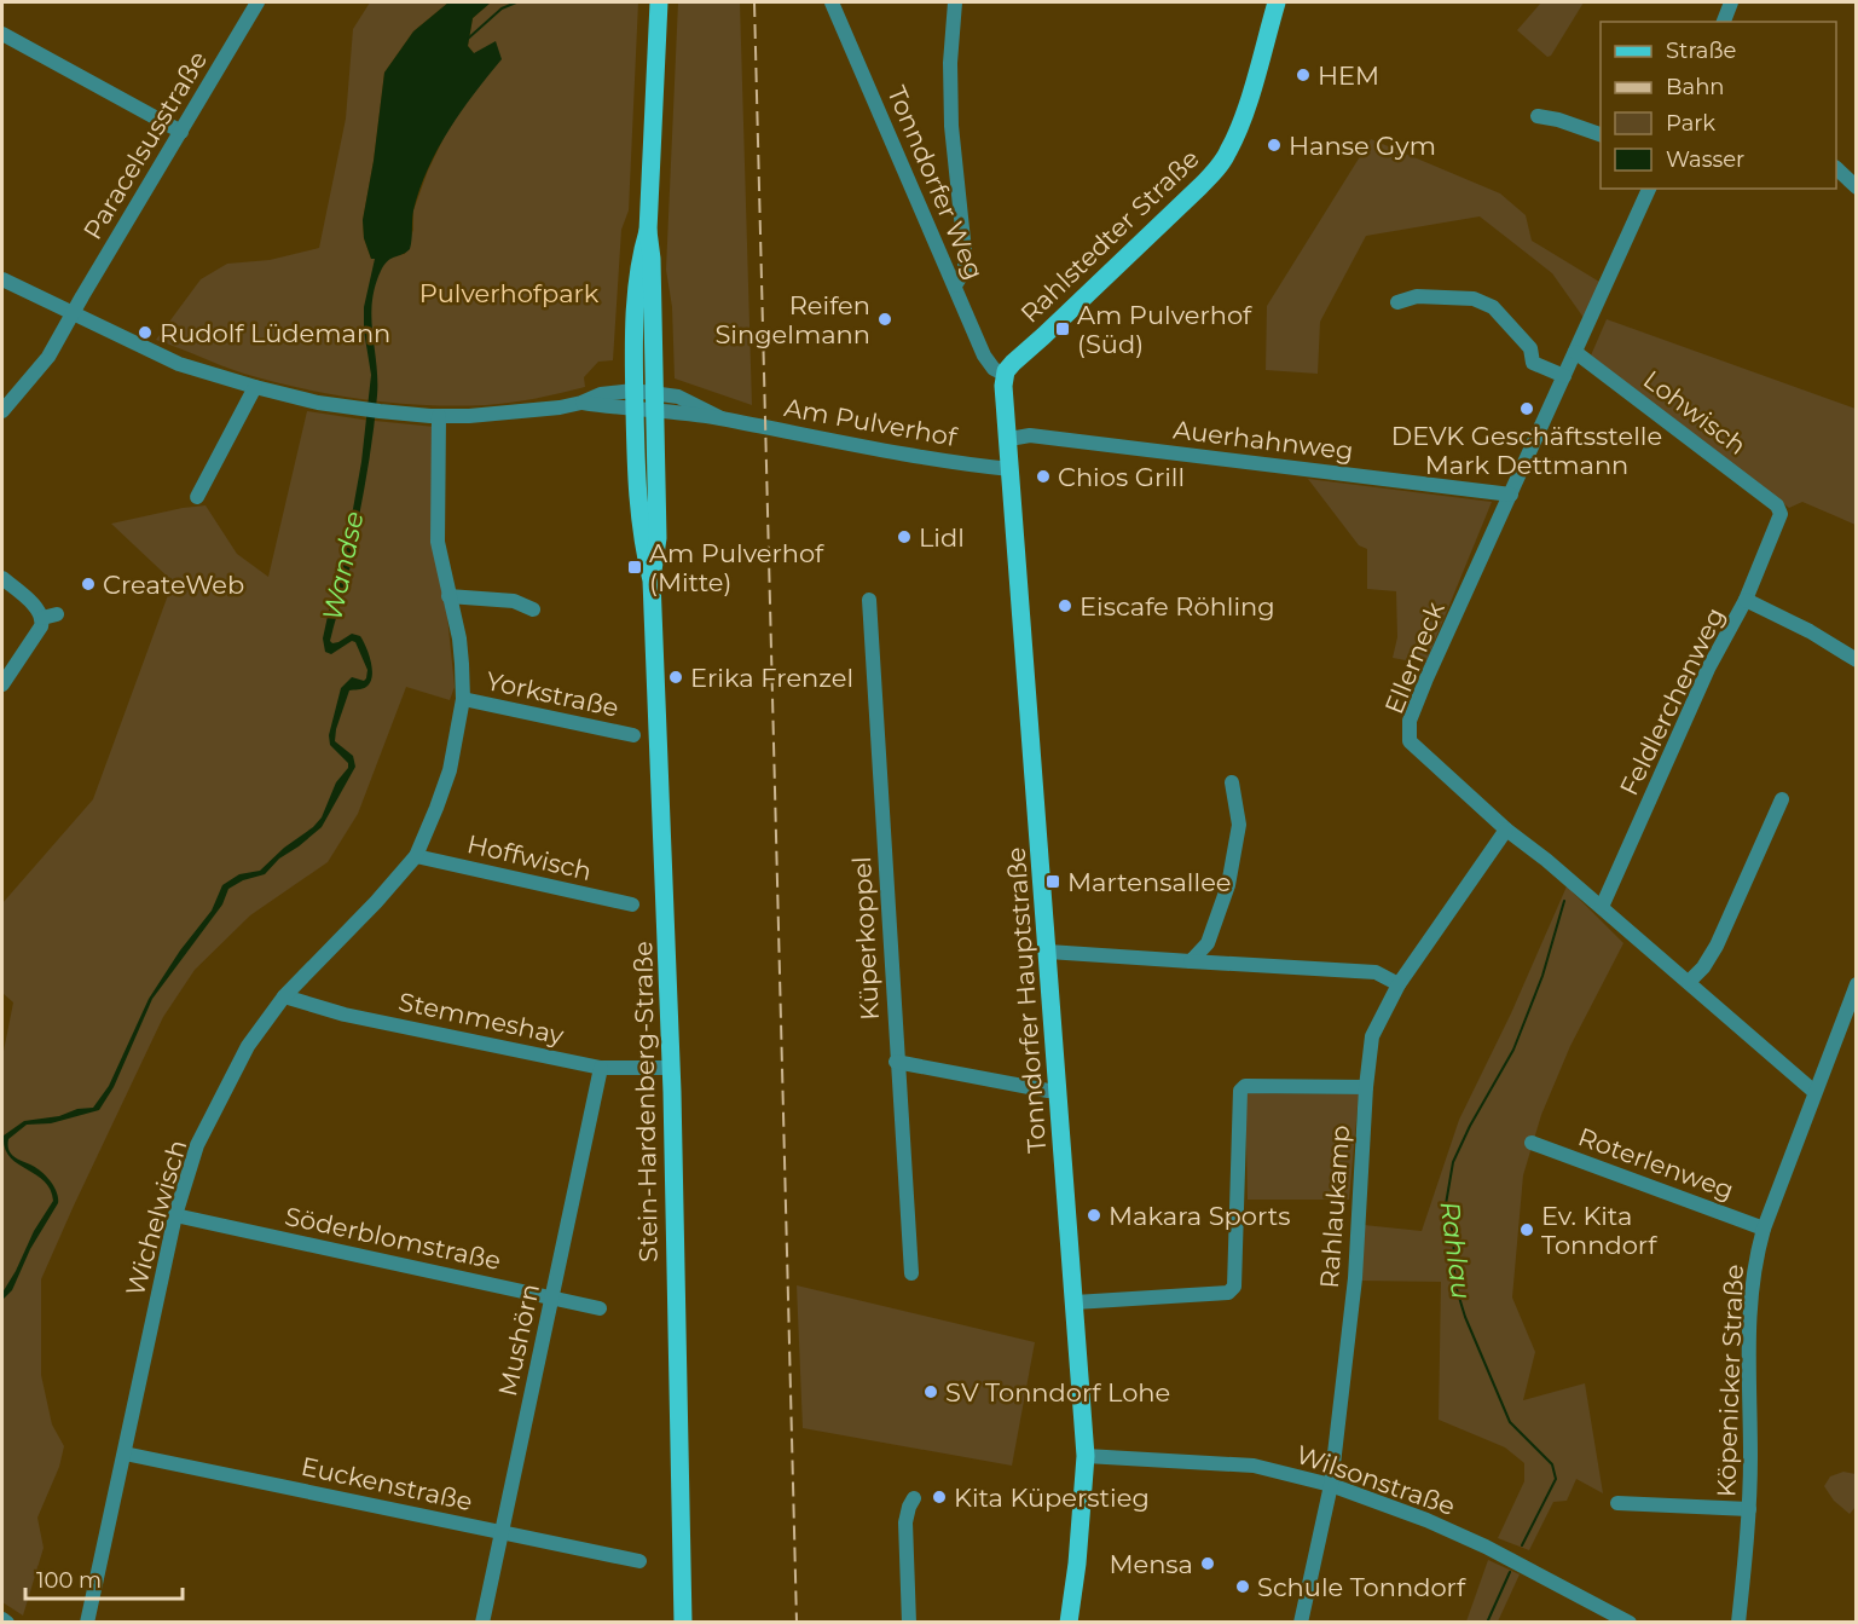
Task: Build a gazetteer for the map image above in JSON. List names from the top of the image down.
{
  "streets": {
    "main road": ["Rahlstedter Straße", "Tonndorfer Hauptstraße", "Stein-Hardenberg-Straße"],
    "street": [
      "Paracelsusstraße",
      "Tonndorfer Weg",
      "Lohwisch",
      "Am Pulverhof",
      "Auerhahnweg",
      "Ellerneck",
      "Yorkstraße",
      "Feldlerchenweg",
      "Hoffwisch",
      "Küperkoppel",
      "Stemmeshay",
      "Roterlenweg",
      "Rahlaukamp",
      "Wichelwisch",
      "Söderblomstraße",
      "Mushörn",
      "Köpenicker Straße",
      "Wilsonstraße",
      "Euckenstraße"
    ]
  },
  "crossings": [
    ["Paracelsusstraße", "Am Pulverhof"],
    ["Tonndorfer Weg", "Rahlstedter Straße"],
    ["Tonndorfer Weg", "Tonndorfer Hauptstraße"],
    ["Rahlstedter Straße", "Tonndorfer Hauptstraße"],
    ["Lohwisch", "Ellerneck"],
    ["Lohwisch", "Feldlerchenweg"],
    ["Am Pulverhof", "Tonndorfer Hauptstraße"],
    ["Am Pulverhof", "Stein-Hardenberg-Straße"],
    ["Am Pulverhof", "Wichelwisch"],
    ["Auerhahnweg", "Ellerneck"],
    ["Auerhahnweg", "Tonndorfer Hauptstraße"],
    ["Ellerneck", "Feldlerchenweg"],
    ["Ellerneck", "Rahlaukamp"],
    ["Ellerneck", "Köpenicker Straße"],
    ["Yorkstraße", "Wichelwisch"],
    ["Hoffwisch", "Wichelwisch"],
    ["Tonndorfer Hauptstraße", "Wilsonstraße"],
    ["Stemmeshay", "Stein-Hardenberg-Straße"],
    ["Stemmeshay", "Wichelwisch"],
    ["Stemmeshay", "Mushörn"],
    ["Roterlenweg", "Köpenicker Straße"],
    ["Rahlaukamp", "Wilsonstraße"],
    ["Wichelwisch", "Söderblomstraße"],
    ["Wichelwisch", "Euckenstraße"],
    ["Söderblomstraße", "Mushörn"],
    ["Mushörn", "Euckenstraße"]
  ],
  "water": ["Wandse", "Rahlau"],
  "parks": ["Pulverhofpark"],
  "places": {
    "other": [
      "HEM",
      "Hanse Gym",
      "Reifen Singelmann",
      "Rudolf Lüdemann",
      "DEVK Geschäftsstelle Mark Dettmann",
      "Chios Grill",
      "Lidl",
      "CreateWeb",
      "Eiscafe Röhling",
      "Erika Frenzel",
      "Makara Sports",
      "Ev. Kita Tonndorf",
      "SV Tonndorf Lohe",
      "Kita Küperstieg",
      "Mensa",
      "Schule Tonndorf"
    ],
    "transit": ["Am Pulverhof (Süd)", "Am Pulverhof (Mitte)", "Martensallee"]
  },
  "legend": [
    "Straße",
    "Bahn",
    "Park",
    "Wasser"
  ],
  "scale_bar": "100 m"
}
